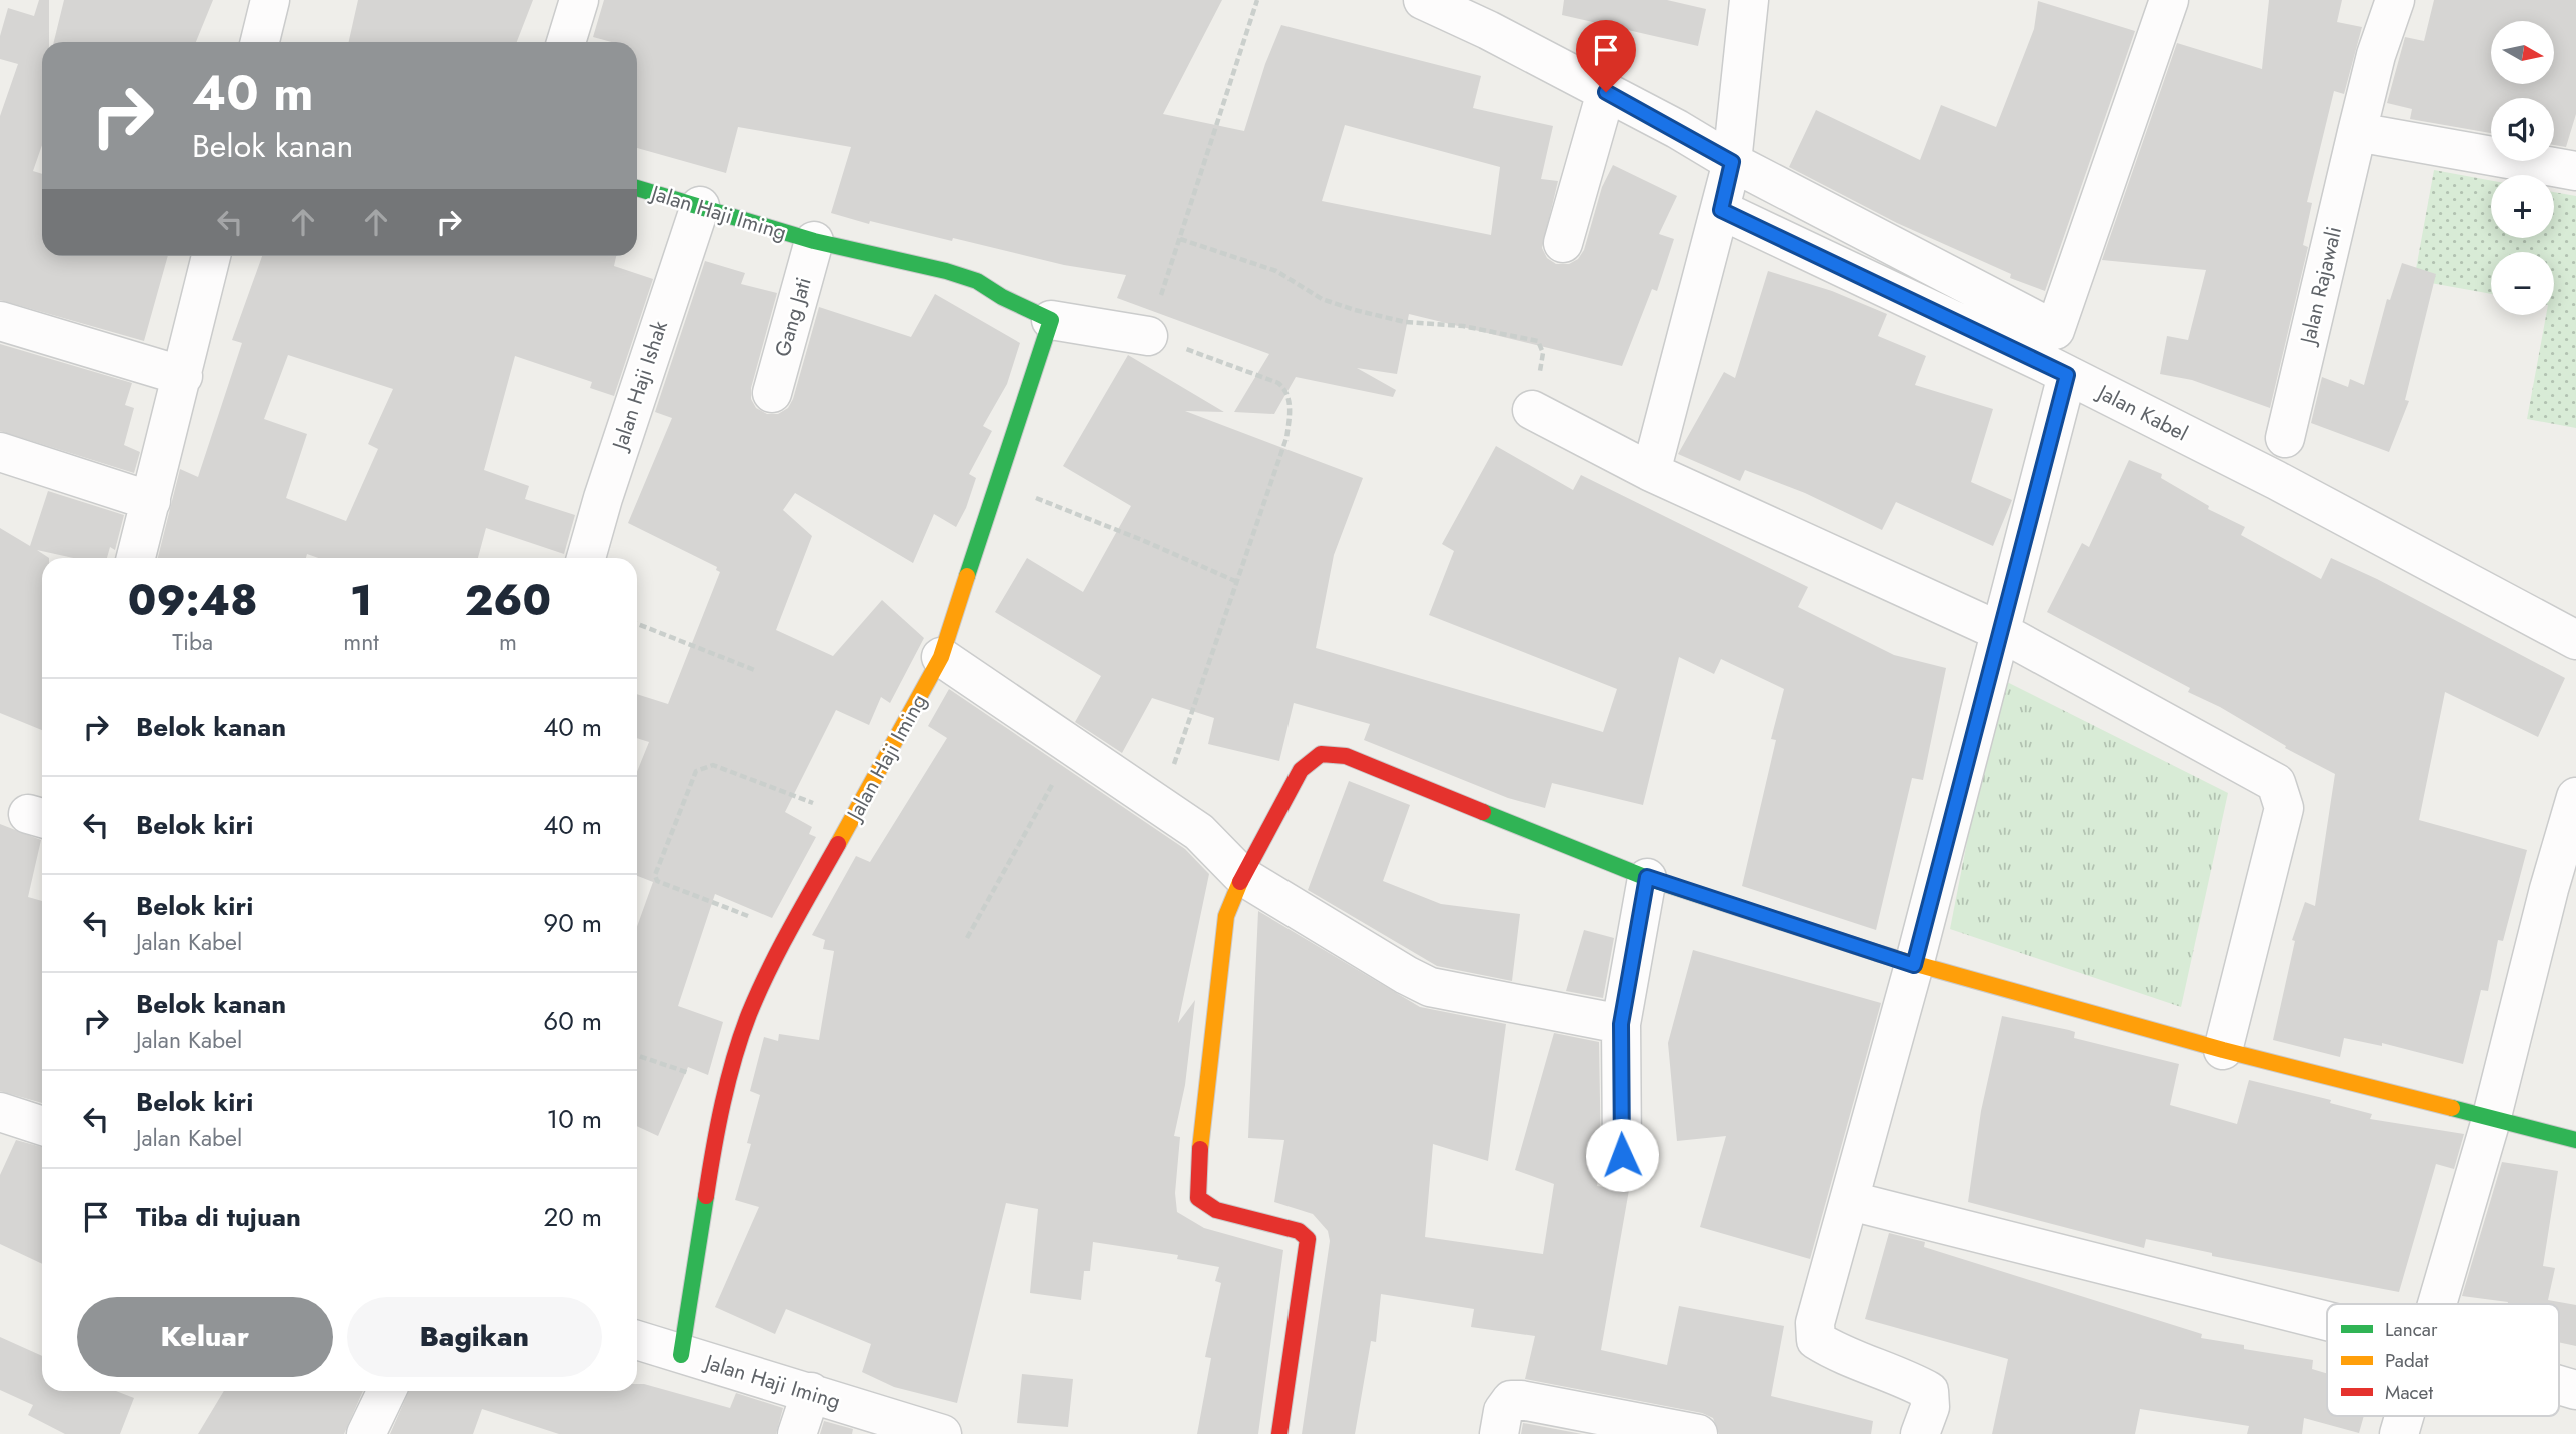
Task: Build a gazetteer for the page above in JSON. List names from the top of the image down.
{
  "streets": {
    "street": [
      "Jalan Haji Iming",
      "Jalan Rajawali",
      "Gang Jati",
      "Jalan Haji Ishak",
      "Jalan Kabel"
    ]
  },
  "crossings": [
    ["Jalan Haji Iming", "Gang Jati"],
    ["Jalan Haji Iming", "Jalan Haji Ishak"]
  ],
  "legend": ["Lancar", "Padat", "Macet"],
  "north": "right",
  "page": {
    "map_buttons": ["+", "−"],
    "turn": ["40 m", "Belok kanan"],
    "eta": [
      "09:48",
      "Tiba",
      "1",
      "mnt",
      "260",
      "m"
    ],
    "list": [
      {
        "name": "Belok kanan",
        "value": "40 m"
      },
      {
        "name": "Belok kiri",
        "value": "40 m"
      },
      {
        "name": "Belok kiri",
        "note": "Jalan Kabel",
        "value": "90 m"
      },
      {
        "name": "Belok kanan",
        "note": "Jalan Kabel",
        "value": "60 m"
      },
      {
        "name": "Belok kiri",
        "note": "Jalan Kabel",
        "value": "10 m"
      },
      {
        "name": "Tiba di tujuan",
        "value": "20 m"
      }
    ],
    "buttons": ["Keluar", "Bagikan"]
  }
}
